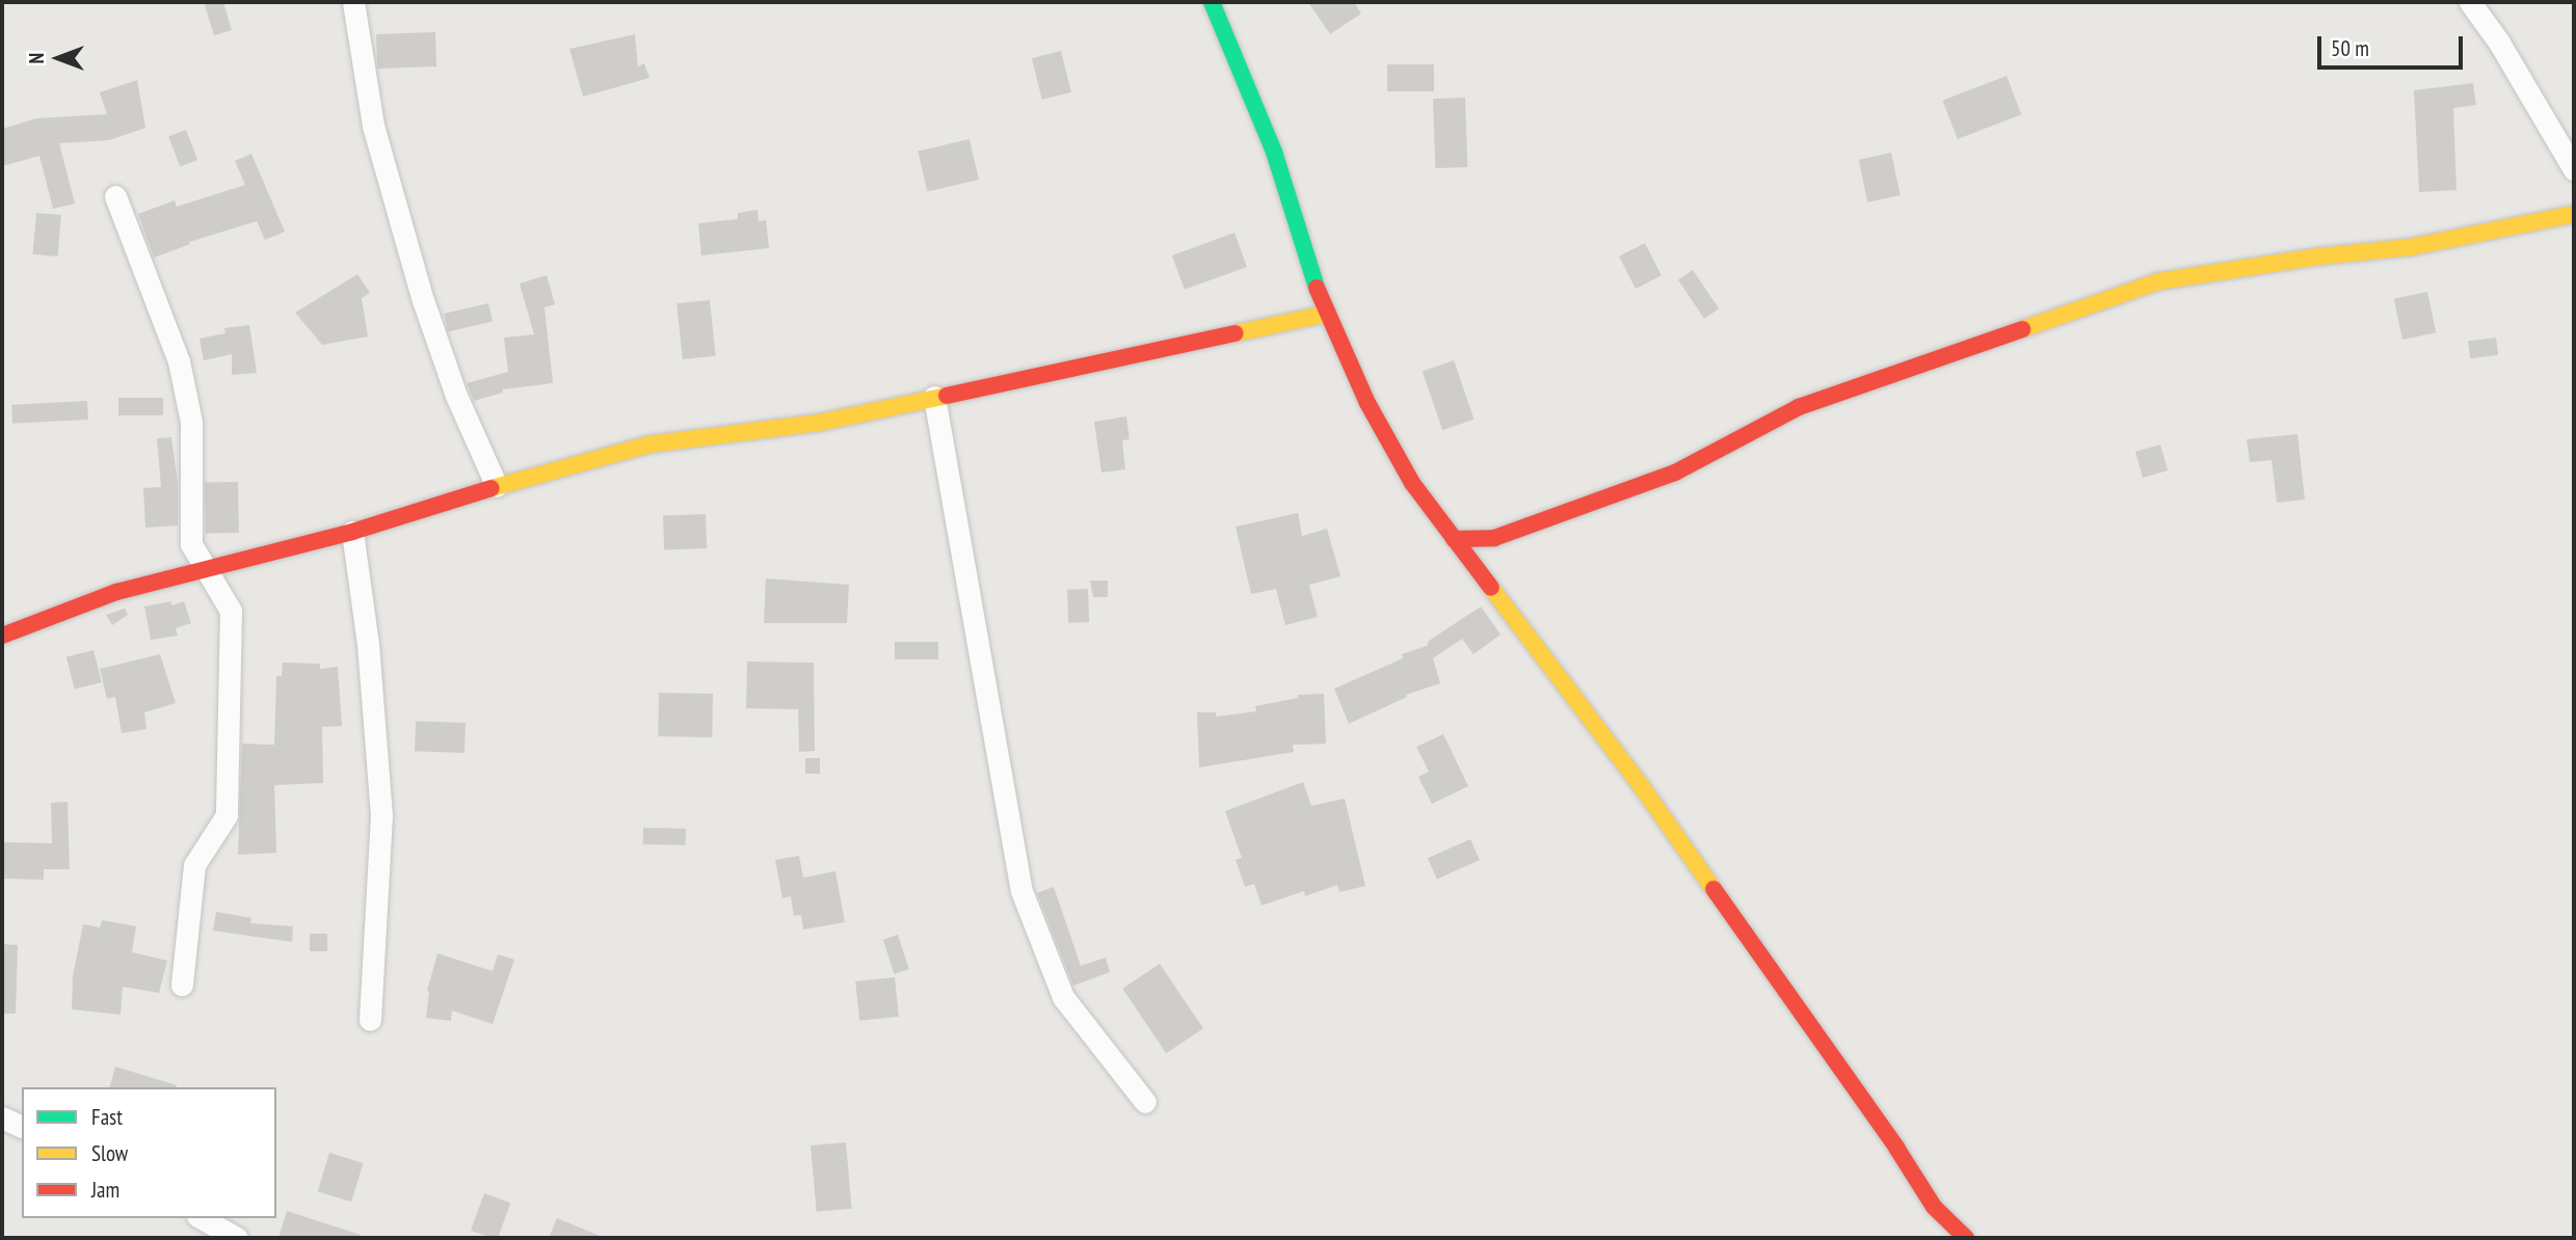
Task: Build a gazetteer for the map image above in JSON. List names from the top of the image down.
{
  "legend": ["Fast", "Slow", "Jam"],
  "scale_bar": "50 m",
  "north": "left"
}
